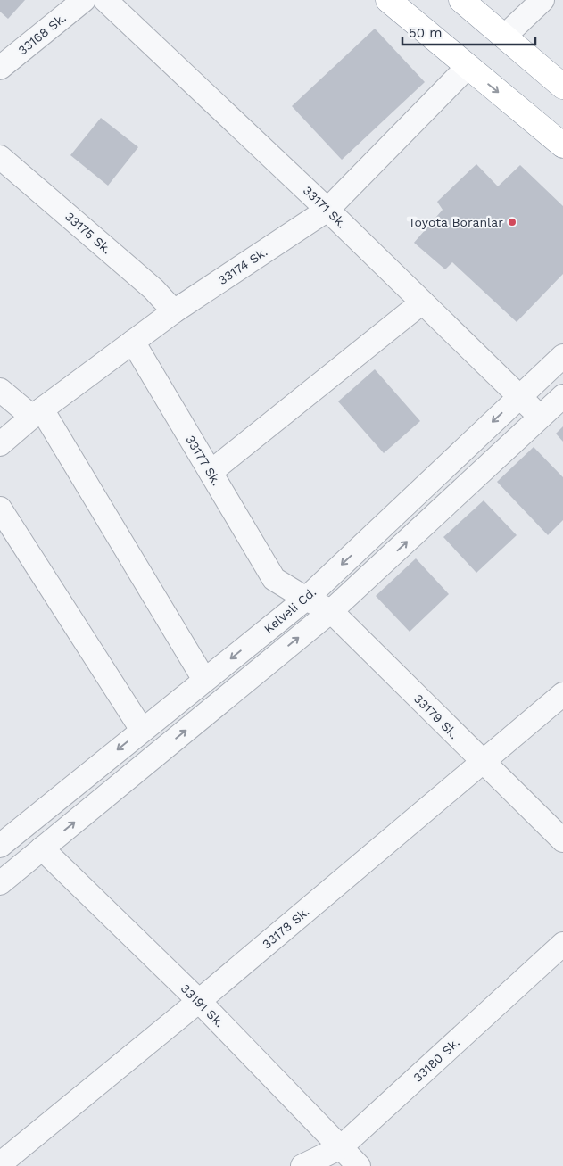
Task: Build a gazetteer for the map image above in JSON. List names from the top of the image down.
{
  "streets": {
    "street": [
      "33168 Sk.",
      "33171 Sk.",
      "33175 Sk.",
      "33174 Sk.",
      "33177 Sk.",
      "Kelveli Cd.",
      "33179 Sk.",
      "33178 Sk.",
      "33191 Sk.",
      "33180 Sk."
    ]
  },
  "crossings": [
    ["33171 Sk.", "33174 Sk."],
    ["33171 Sk.", "Kelveli Cd."],
    ["33175 Sk.", "33174 Sk."],
    ["33174 Sk.", "33177 Sk."],
    ["33177 Sk.", "33179 Sk."],
    ["Kelveli Cd.", "33179 Sk."],
    ["33179 Sk.", "33178 Sk."],
    ["33178 Sk.", "33191 Sk."],
    ["33191 Sk.", "33180 Sk."]
  ],
  "places": ["Toyota Boranlar"],
  "scale_bar": "50 m"
}
